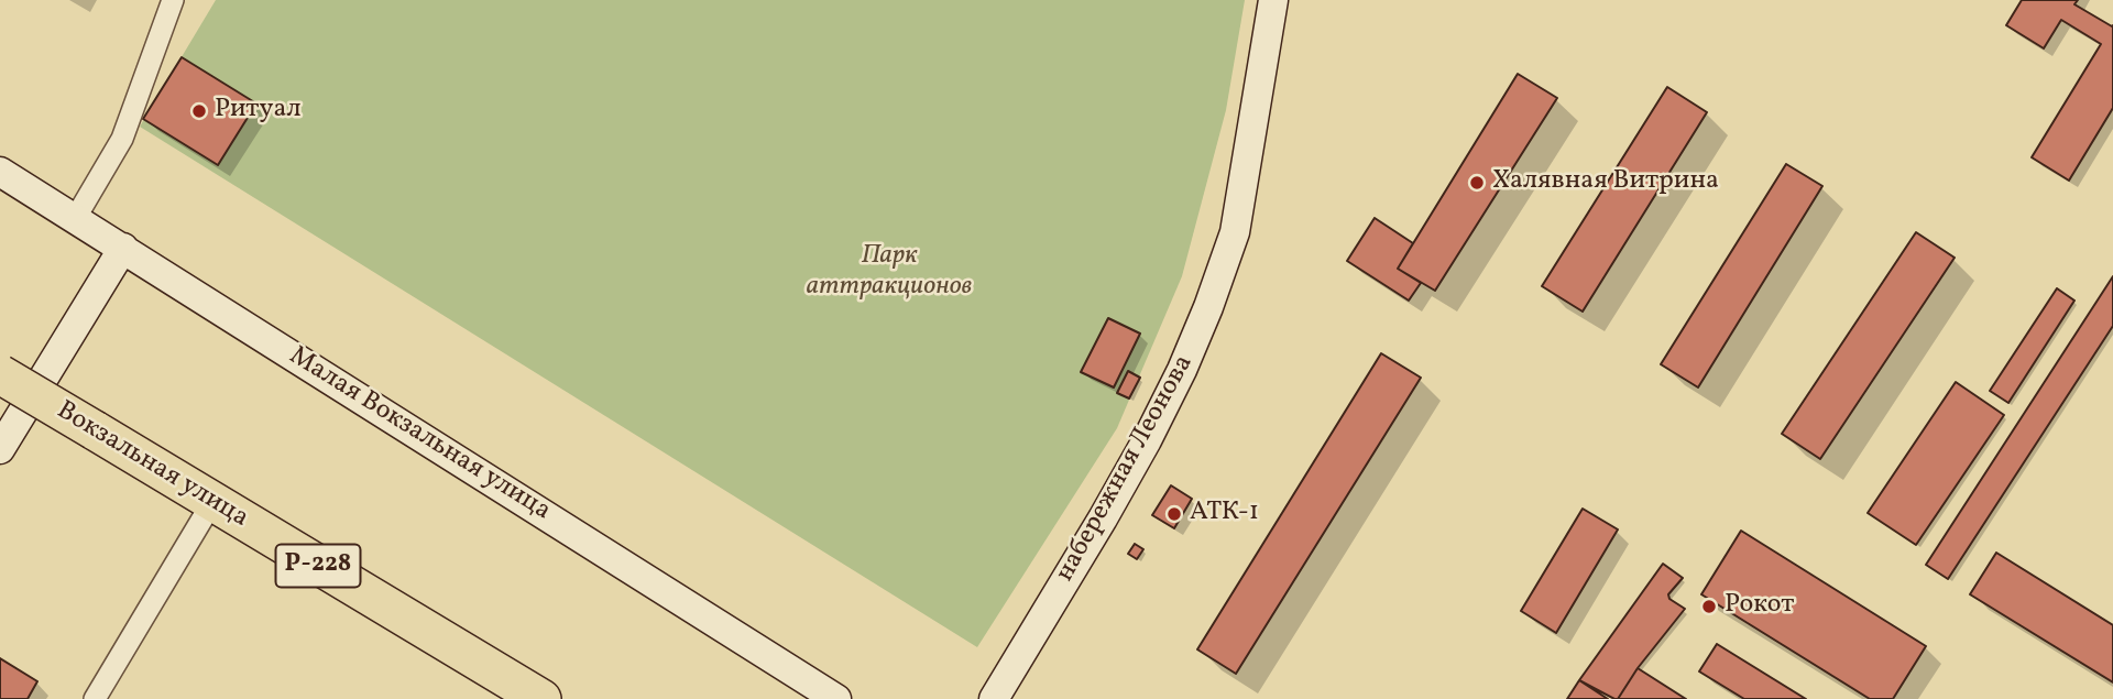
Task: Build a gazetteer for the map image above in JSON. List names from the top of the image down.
{
  "streets": {
    "highway": ["Вокзальная улица", "Р-228"],
    "main road": ["Малая Вокзальная улица", "набережная Леонова"]
  },
  "parks": ["Парк аттракционов"],
  "places": [
    "Ритуал",
    "Халявная Витрина",
    "АТК-1",
    "Рокот"
  ]
}
